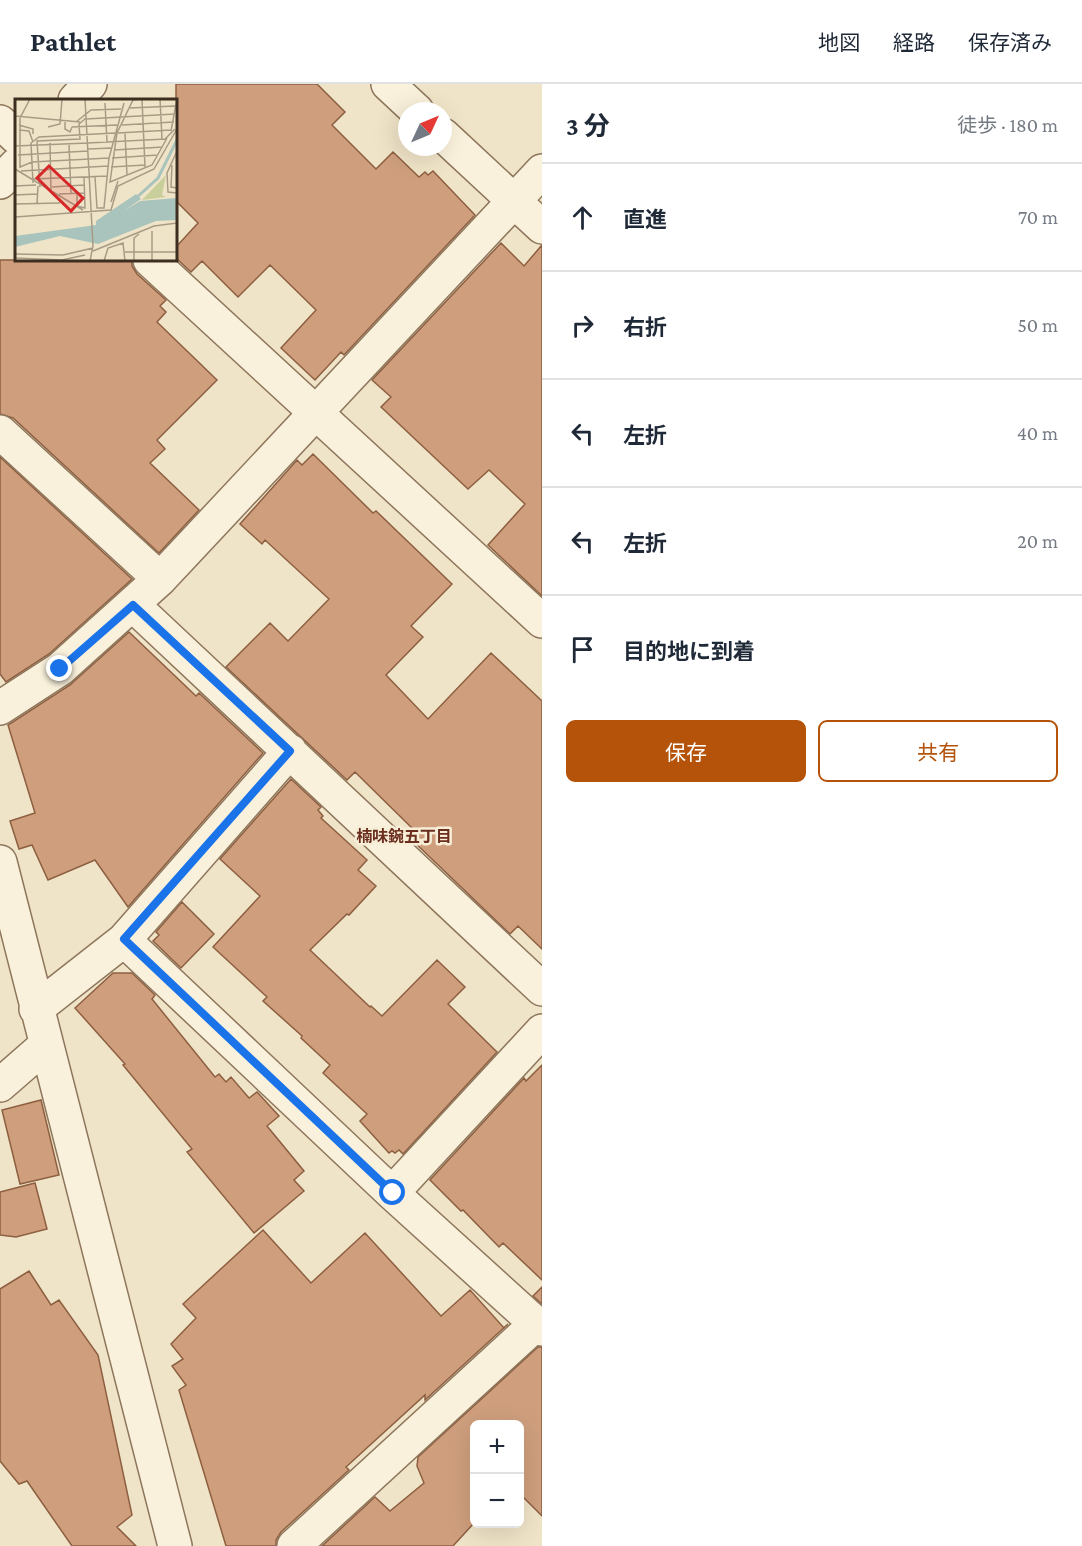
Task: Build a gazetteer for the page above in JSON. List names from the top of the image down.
{
  "districts": ["楠味鋺五丁目"],
  "north": "top right",
  "page": {
    "header": "Pathlet",
    "nav": ["地図", "経路", "保存済み"],
    "heading": ["3 分", "徒歩 · 180 m"],
    "list": [
      ["直進", "70 m"],
      ["右折", "50 m"],
      ["左折", "40 m"],
      ["左折", "20 m"],
      "目的地に到着"
    ],
    "buttons": ["保存", "共有"],
    "map_buttons": ["+", "−"]
  }
}
